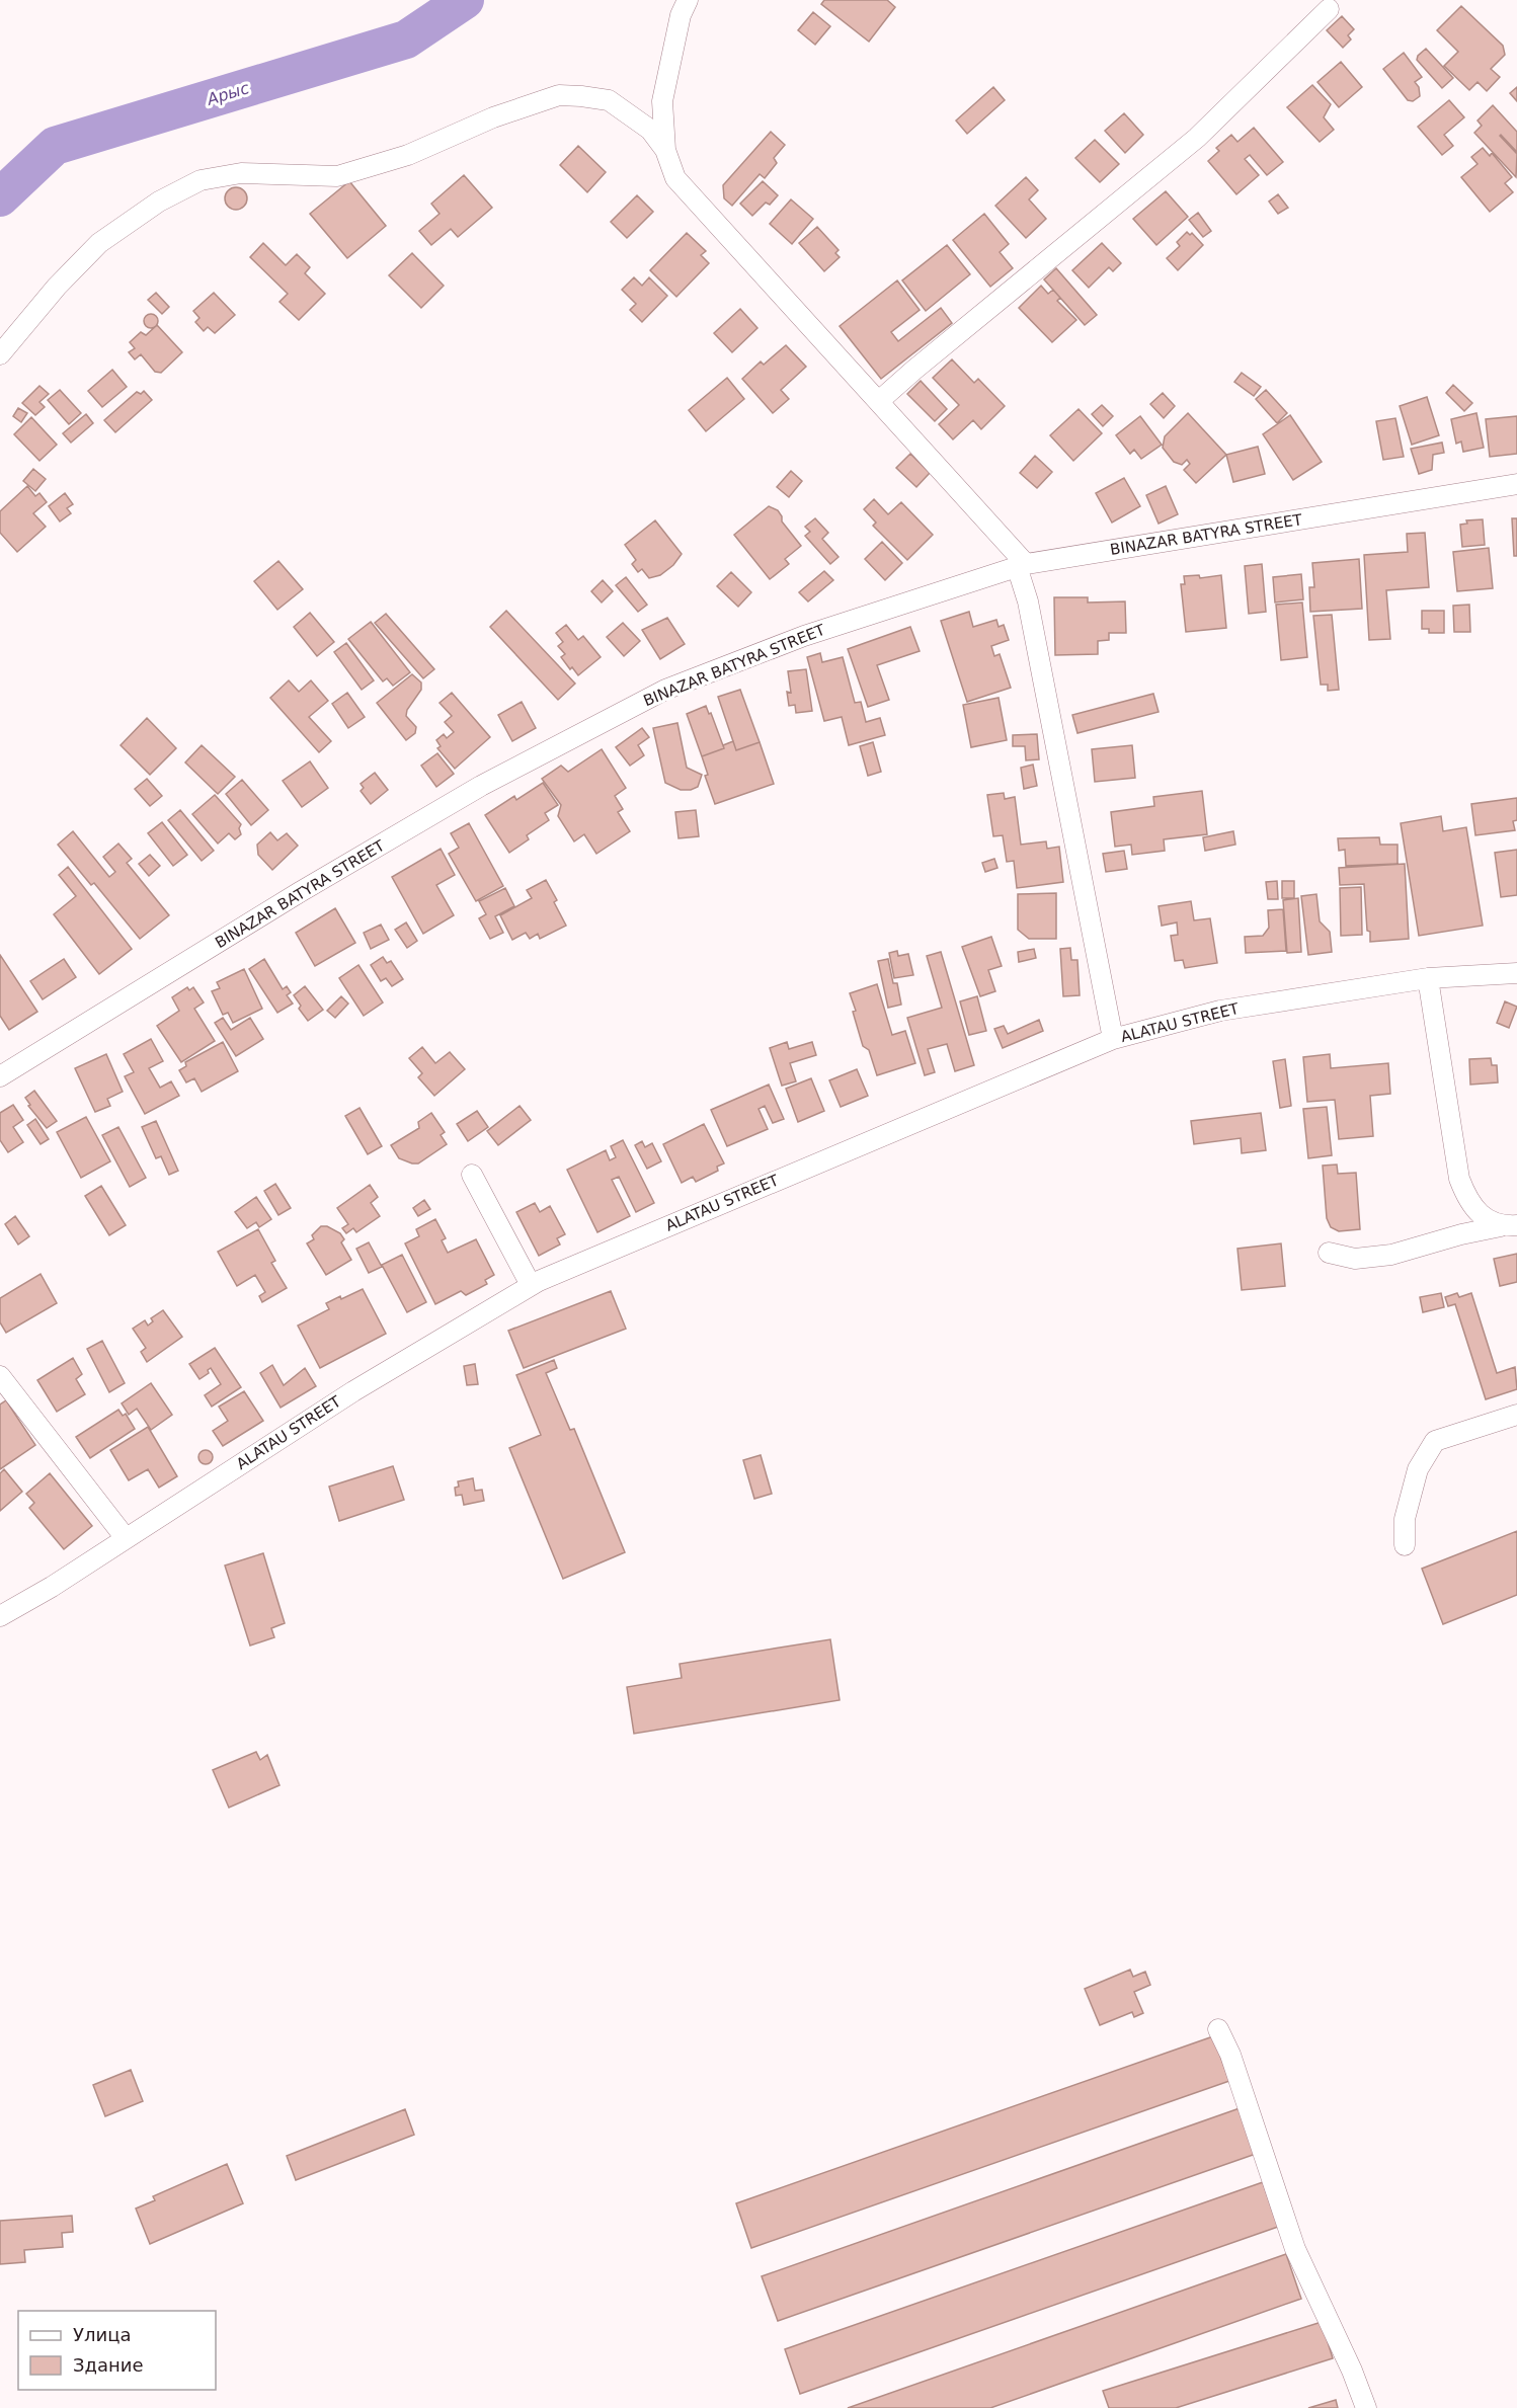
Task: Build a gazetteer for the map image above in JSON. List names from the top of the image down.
{
  "streets": {
    "street": ["BINAZAR BATYRA STREET", "ALATAU STREET"]
  },
  "water": ["Арыс"],
  "legend": ["Улица", "Здание"]
}
